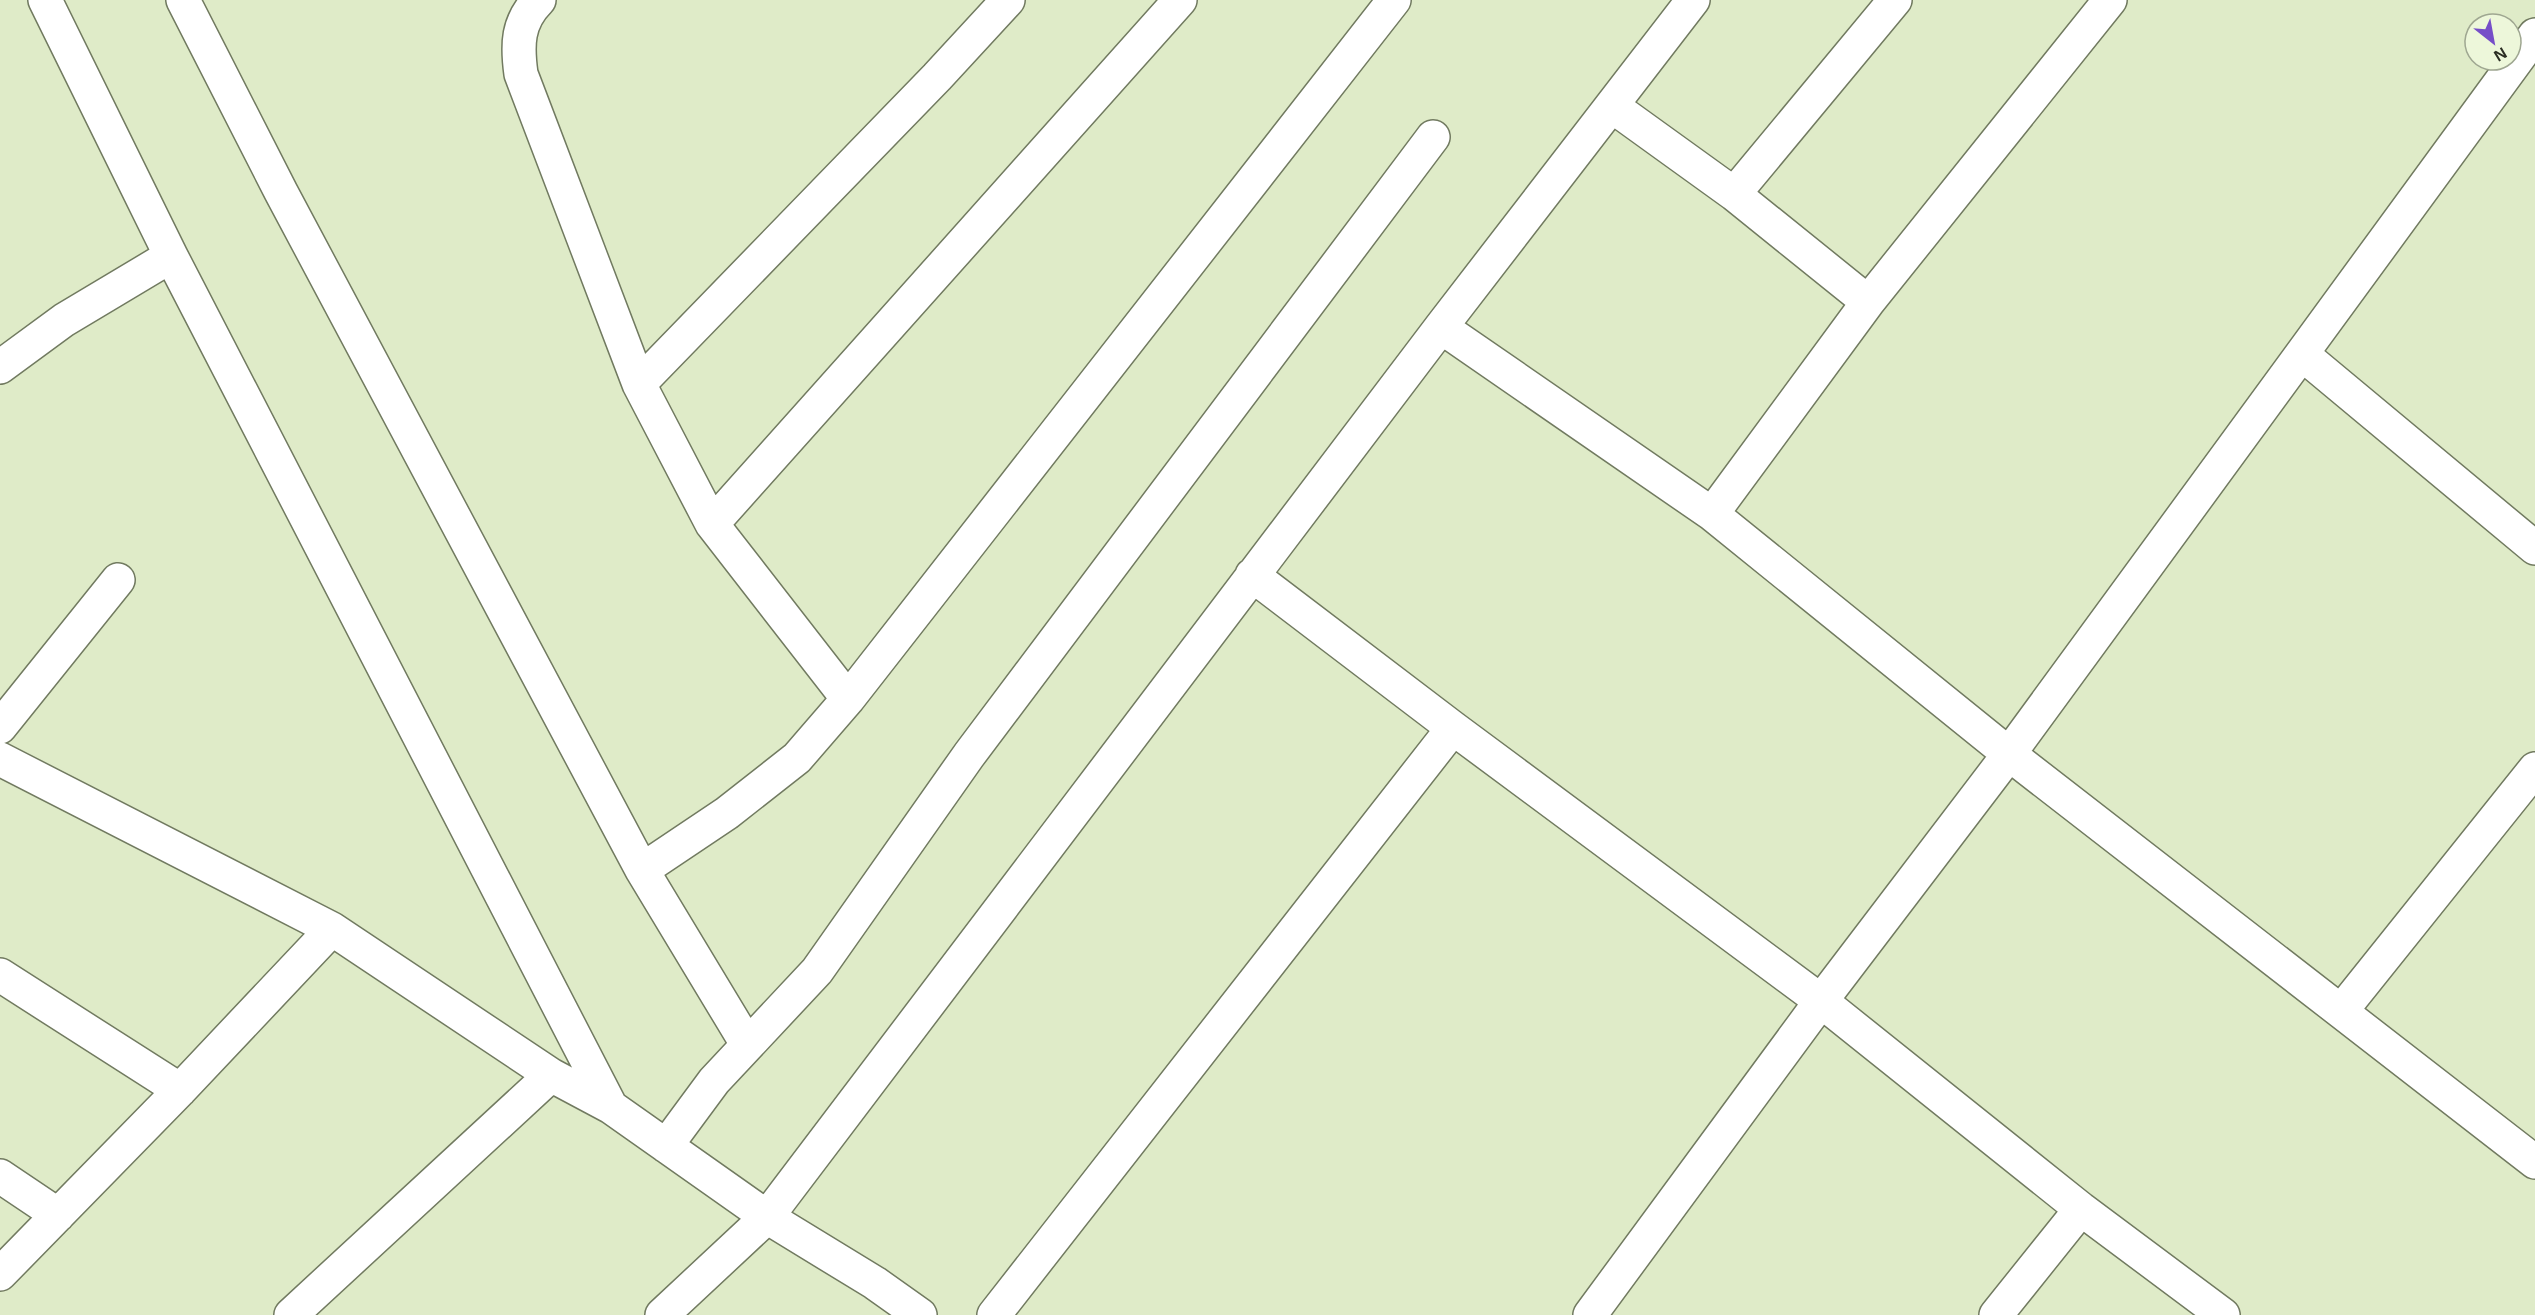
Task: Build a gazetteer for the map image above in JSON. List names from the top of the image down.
{
  "north": "bottom right"
}
